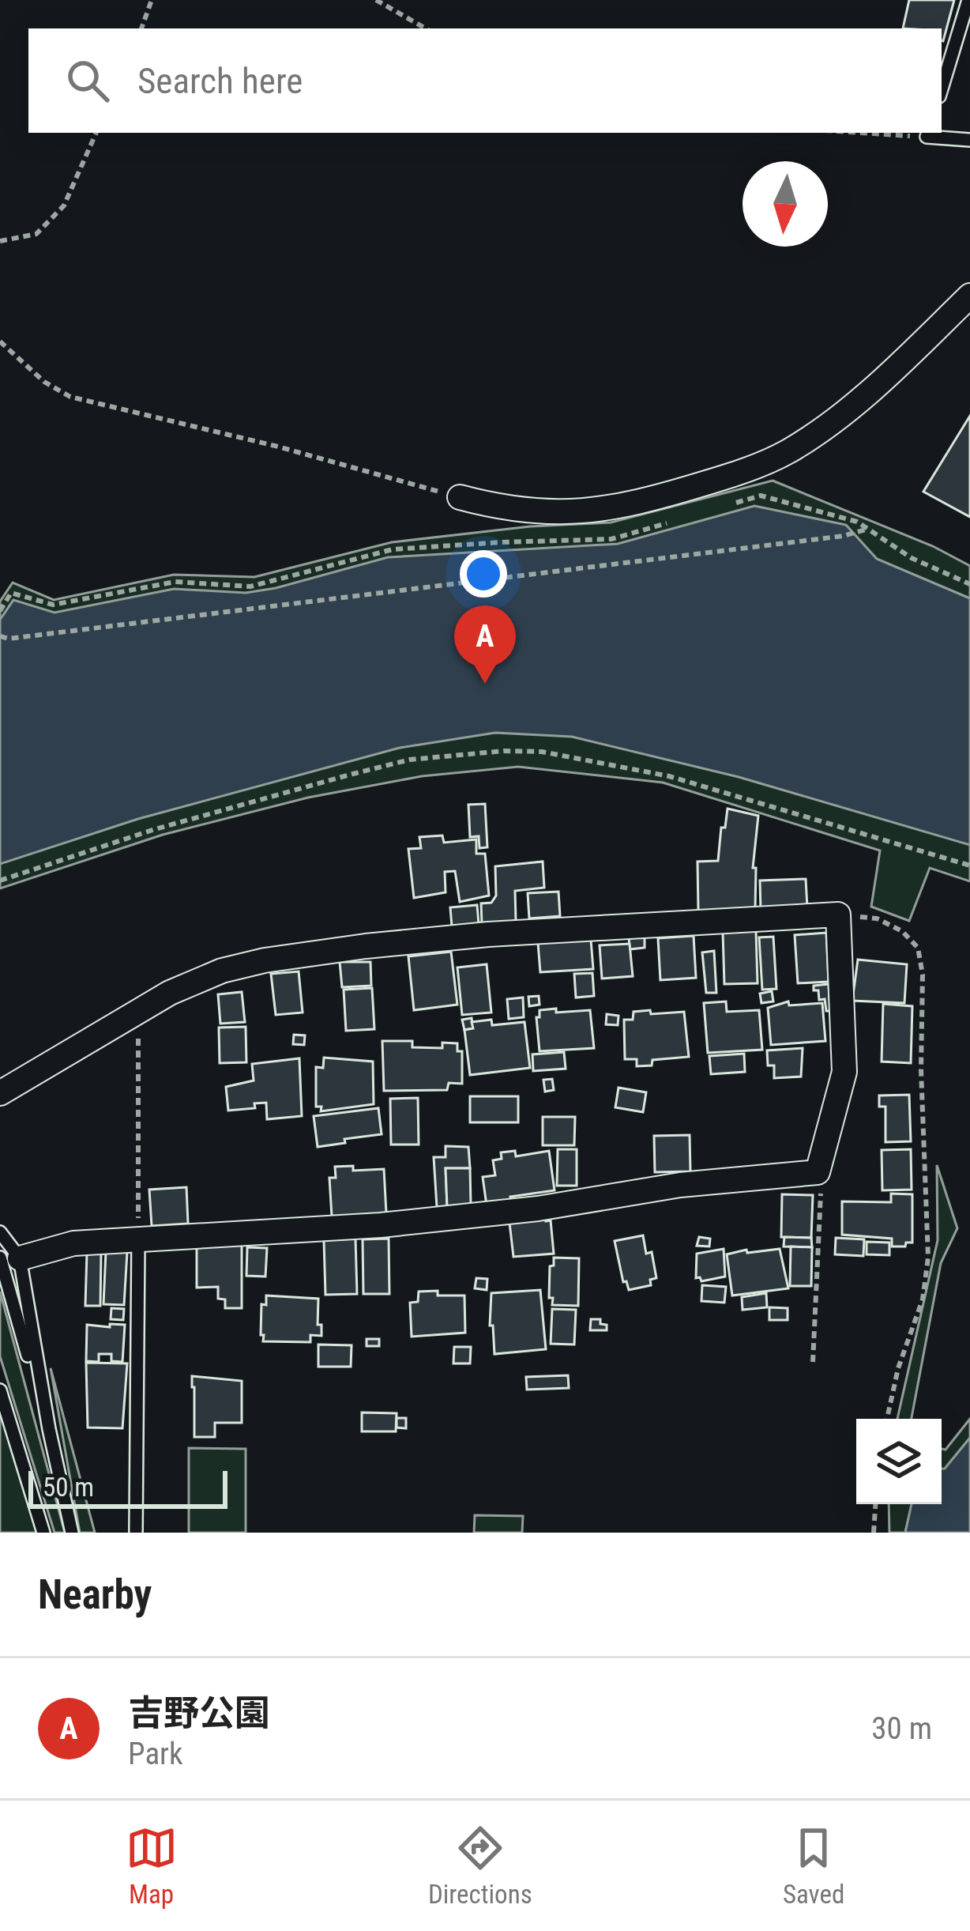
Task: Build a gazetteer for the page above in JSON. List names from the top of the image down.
{
  "scale_bar": "50 m",
  "north": "bottom",
  "page": {
    "search": "Search here",
    "pins": "A",
    "scale": "50 m",
    "heading": "Nearby",
    "list": [
      {
        "mark": "A",
        "name": "吉野公園",
        "note": "Park",
        "value": "30 m"
      }
    ],
    "nav": ["Map", "Directions", "Saved"]
  }
}
